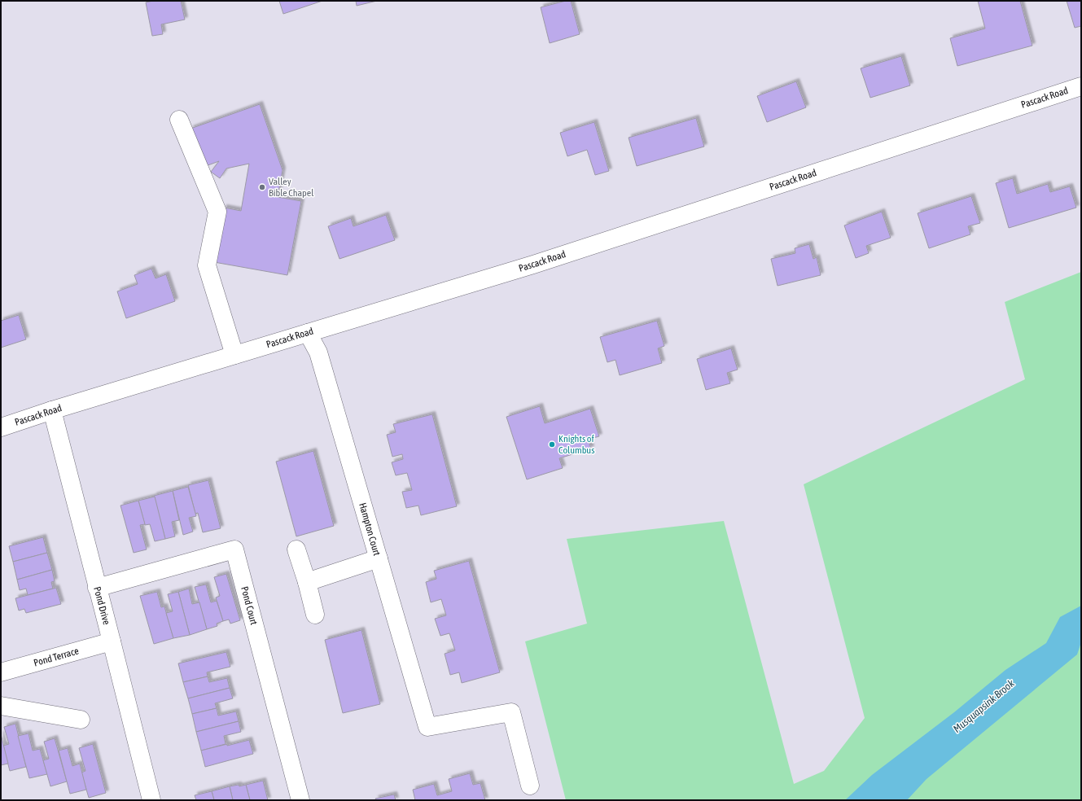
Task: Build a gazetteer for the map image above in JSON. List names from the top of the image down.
{
  "streets": {
    "street": [
      "Pascack Road",
      "Hampton Court",
      "Pond Drive",
      "Pond Court",
      "Pond Terrace"
    ]
  },
  "crossings": [
    ["Pascack Road", "Hampton Court"],
    ["Pascack Road", "Pond Drive"],
    ["Pond Drive", "Pond Court"],
    ["Pond Drive", "Pond Terrace"]
  ],
  "water": ["Musquapsink Brook"],
  "places": ["Valley Bible Chapel", "Knights of Columbus"]
}
